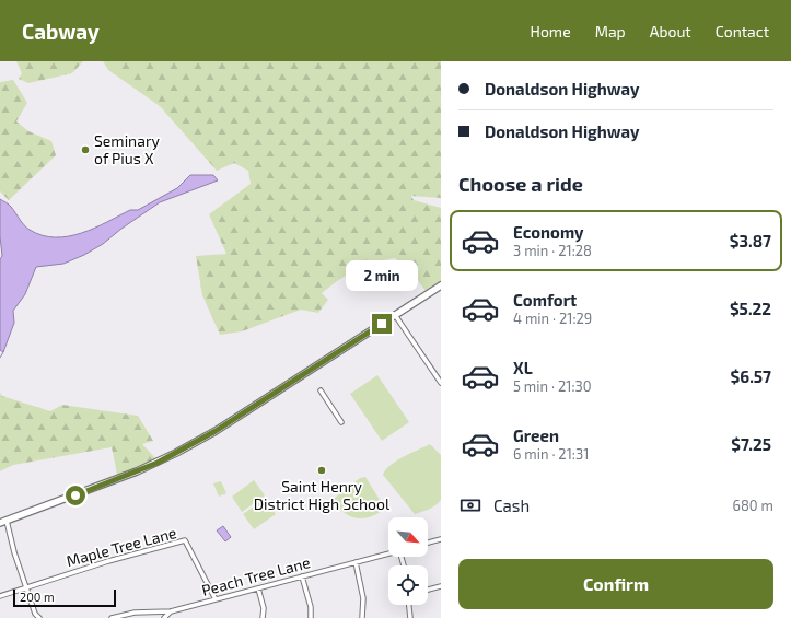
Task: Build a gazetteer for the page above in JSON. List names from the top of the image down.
{
  "streets": {
    "street": ["Maple Tree Lane", "Peach Tree Lane"]
  },
  "crossings": [
    ["Maple Tree Lane", "Peach Tree Lane"]
  ],
  "places": ["Seminary of Pius X", "Saint Henry District High School"],
  "scale_bar": "200 m",
  "north": "bottom right",
  "page": {
    "header": "Cabway",
    "nav": [
      "Home",
      "Map",
      "About",
      "Contact"
    ],
    "banner": ["Donaldson Highway", "Donaldson Highway"],
    "heading": "Choose a ride",
    "list": [
      {
        "name": "Economy",
        "note": "3 min · 21:28",
        "value": "$3.87"
      },
      {
        "name": "Comfort",
        "note": "4 min · 21:29",
        "value": "$5.22"
      },
      {
        "name": "XL",
        "note": "5 min · 21:30",
        "value": "$6.57"
      },
      {
        "name": "Green",
        "note": "6 min · 21:31",
        "value": "$7.25"
      }
    ],
    "bubble": "2 min",
    "pay": ["Cash", "680 m"],
    "buttons": "Confirm",
    "scale": "200 m"
  }
}
